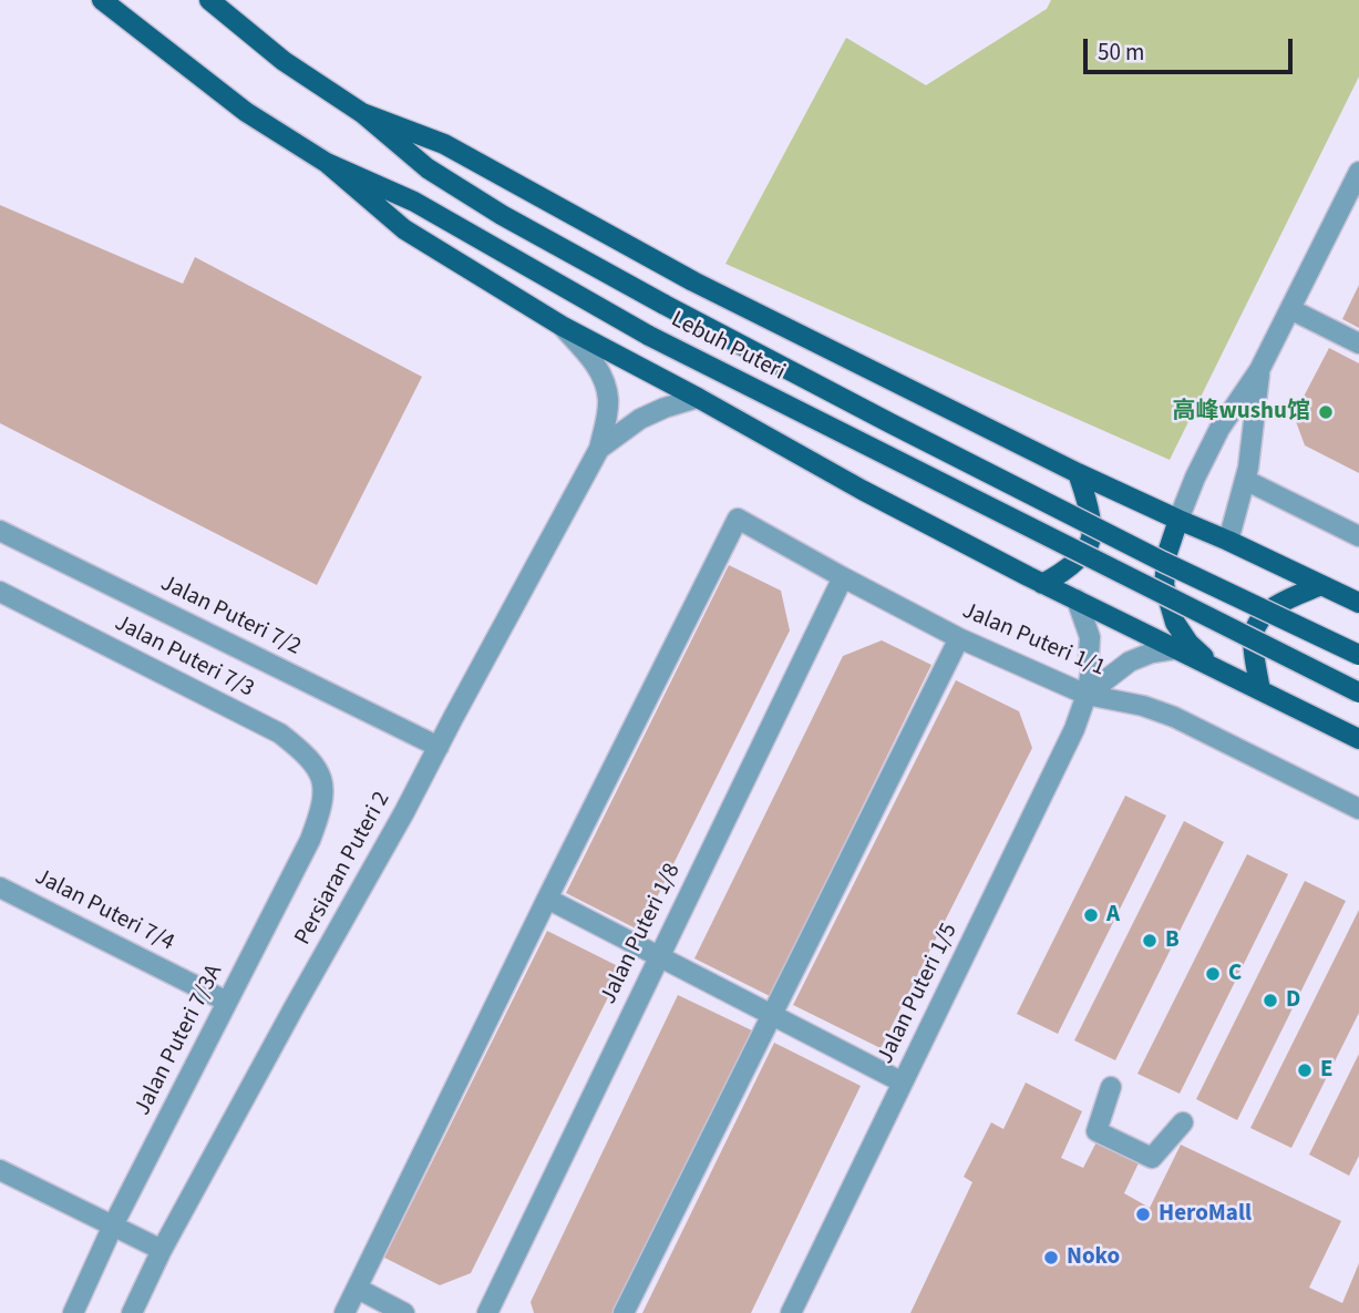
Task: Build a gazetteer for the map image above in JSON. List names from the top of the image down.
{
  "streets": {
    "main road": ["Lebuh Puteri"],
    "street": [
      "Jalan Puteri 7/2",
      "Jalan Puteri 1/1",
      "Jalan Puteri 7/3",
      "Persiaran Puteri 2",
      "Jalan Puteri 7/4",
      "Jalan Puteri 1/8",
      "Jalan Puteri 1/5",
      "Jalan Puteri 7/3A"
    ]
  },
  "crossings": [
    ["Jalan Puteri 7/2", "Persiaran Puteri 2"],
    ["Jalan Puteri 1/1", "Jalan Puteri 1/8"],
    ["Jalan Puteri 1/1", "Jalan Puteri 1/5"],
    ["Jalan Puteri 7/3", "Jalan Puteri 7/3A"],
    ["Jalan Puteri 7/4", "Jalan Puteri 7/3A"]
  ],
  "places": [
    "高峰wushu馆",
    "A",
    "B",
    "C",
    "D",
    "E",
    "HeroMall",
    "Noko"
  ],
  "scale_bar": "50 m"
}
